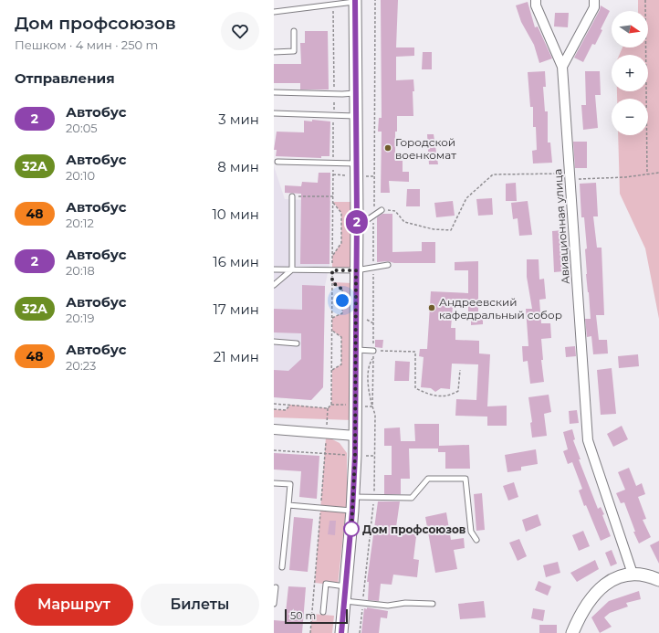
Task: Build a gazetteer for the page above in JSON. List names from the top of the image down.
{
  "streets": {
    "street": ["Авиационная улица"]
  },
  "places": ["Городской военкомат", "Андреевский кафедральный собор", "Дом профсоюзов"],
  "lines": ["bus line 2"],
  "scale_bar": "50 m",
  "north": "right",
  "page": {
    "heading": [
      ["Дом профсоюзов", "Пешком · 4 мин · 250 m"],
      "Отправления"
    ],
    "on_map": "2",
    "map_buttons": ["+", "−"],
    "list": [
      {
        "mark": "2",
        "name": "Автобус",
        "note": "20:05",
        "value": "3 мин"
      },
      {
        "mark": "32A",
        "name": "Автобус",
        "note": "20:10",
        "value": "8 мин"
      },
      {
        "mark": "48",
        "name": "Автобус",
        "note": "20:12",
        "value": "10 мин"
      },
      {
        "mark": "2",
        "name": "Автобус",
        "note": "20:18",
        "value": "16 мин"
      },
      {
        "mark": "32A",
        "name": "Автобус",
        "note": "20:19",
        "value": "17 мин"
      },
      {
        "mark": "48",
        "name": "Автобус",
        "note": "20:23",
        "value": "21 мин"
      }
    ],
    "buttons": ["Маршрут", "Билеты"],
    "scale": "50 m"
  }
}
